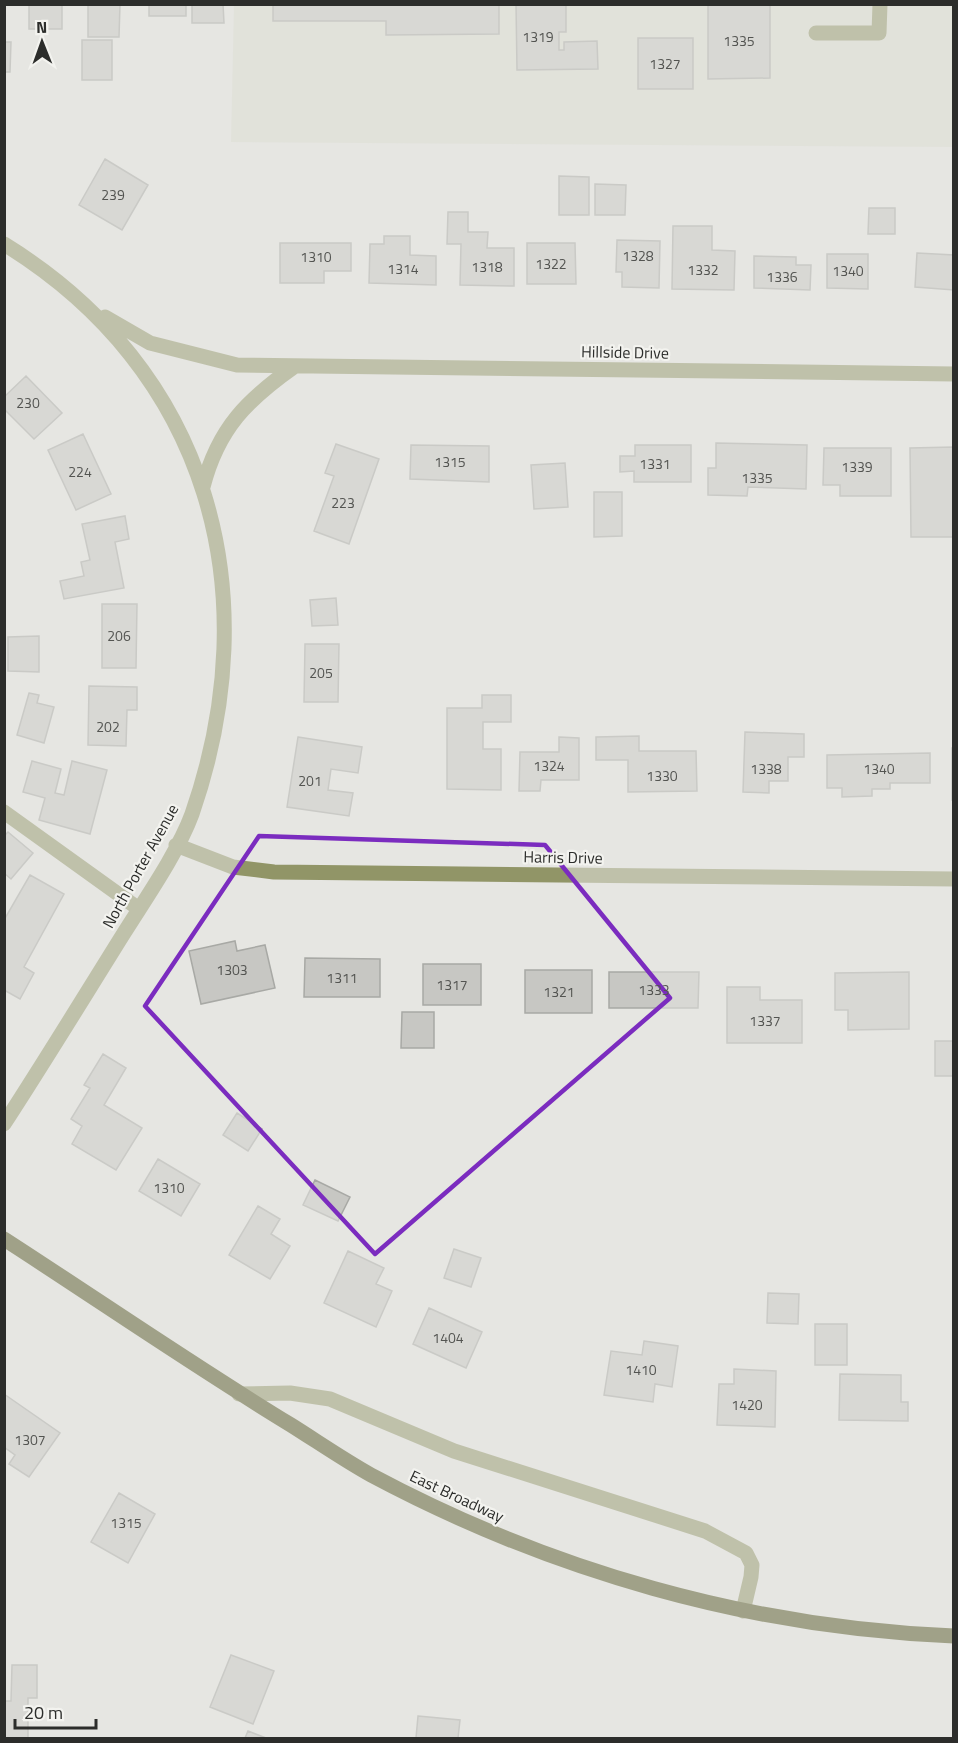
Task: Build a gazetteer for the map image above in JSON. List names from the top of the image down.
{
  "streets": {
    "main road": ["East Broadway"],
    "street": ["Hillside Drive", "Harris Drive", "North Porter Avenue"]
  },
  "crossings": [
    ["Hillside Drive", "North Porter Avenue"],
    ["Harris Drive", "North Porter Avenue"]
  ],
  "house_numbers": [
    "1319",
    "1335",
    "1327",
    "239",
    "1328",
    "1310",
    "1322",
    "1318",
    "1314",
    "1332",
    "1340",
    "1336",
    "230",
    "1315",
    "1331",
    "1339",
    "224",
    "1335",
    "223",
    "206",
    "205",
    "202",
    "1324",
    "1338",
    "1340",
    "1330",
    "201",
    "1303",
    "1311",
    "1317",
    "1333",
    "1321",
    "1337",
    "1310",
    "1404",
    "1410",
    "1420",
    "1307",
    "1315"
  ],
  "scale_bar": "20 m",
  "north": "top"
}
